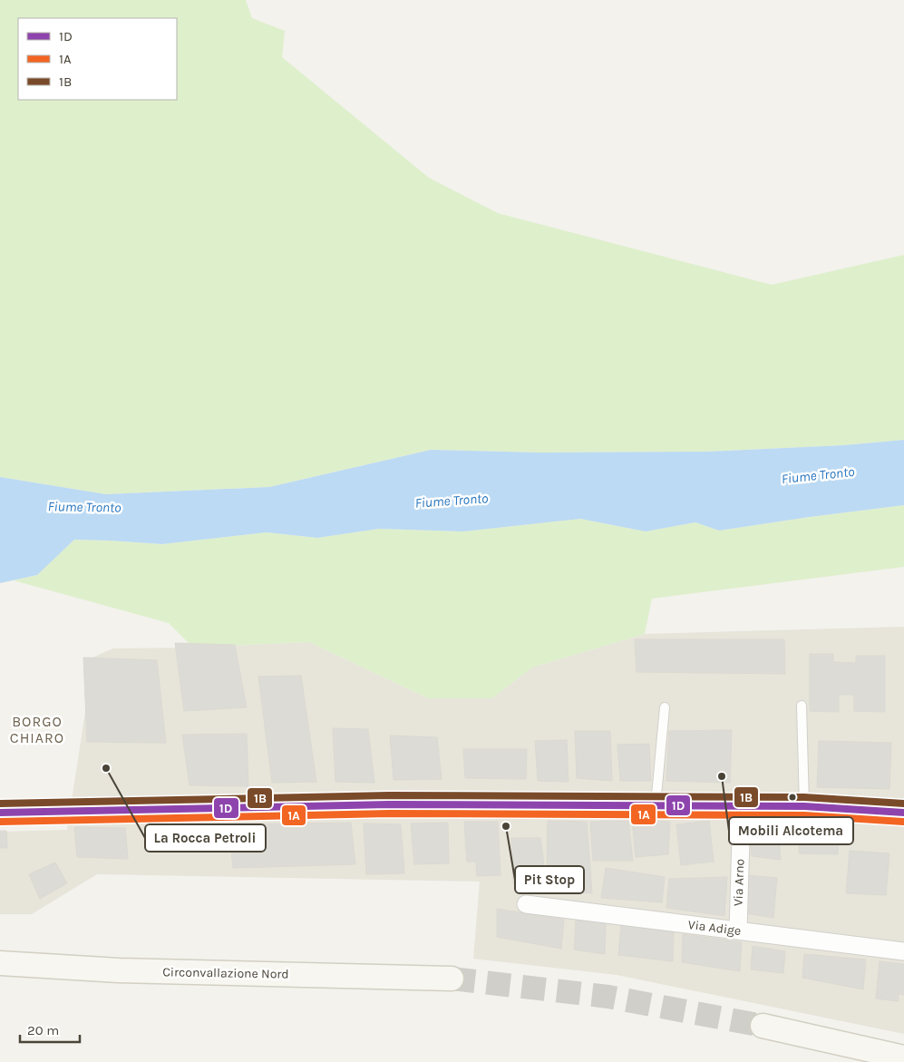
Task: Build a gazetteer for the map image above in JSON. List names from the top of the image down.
{
  "streets": {
    "street": ["Via Arno", "Via Adige", "Circonvallazione Nord"]
  },
  "crossings": [
    ["Via Arno", "Via Adige"]
  ],
  "districts": ["BORGO CHIARO"],
  "water": ["Fiume Tronto"],
  "places": ["La Rocca Petroli", "Mobili Alcotema", "Pit Stop"],
  "lines": ["transit line 1B", "transit line 1D", "transit line 1A"],
  "legend": ["1D", "1A", "1B"],
  "scale_bar": "20 m"
}
